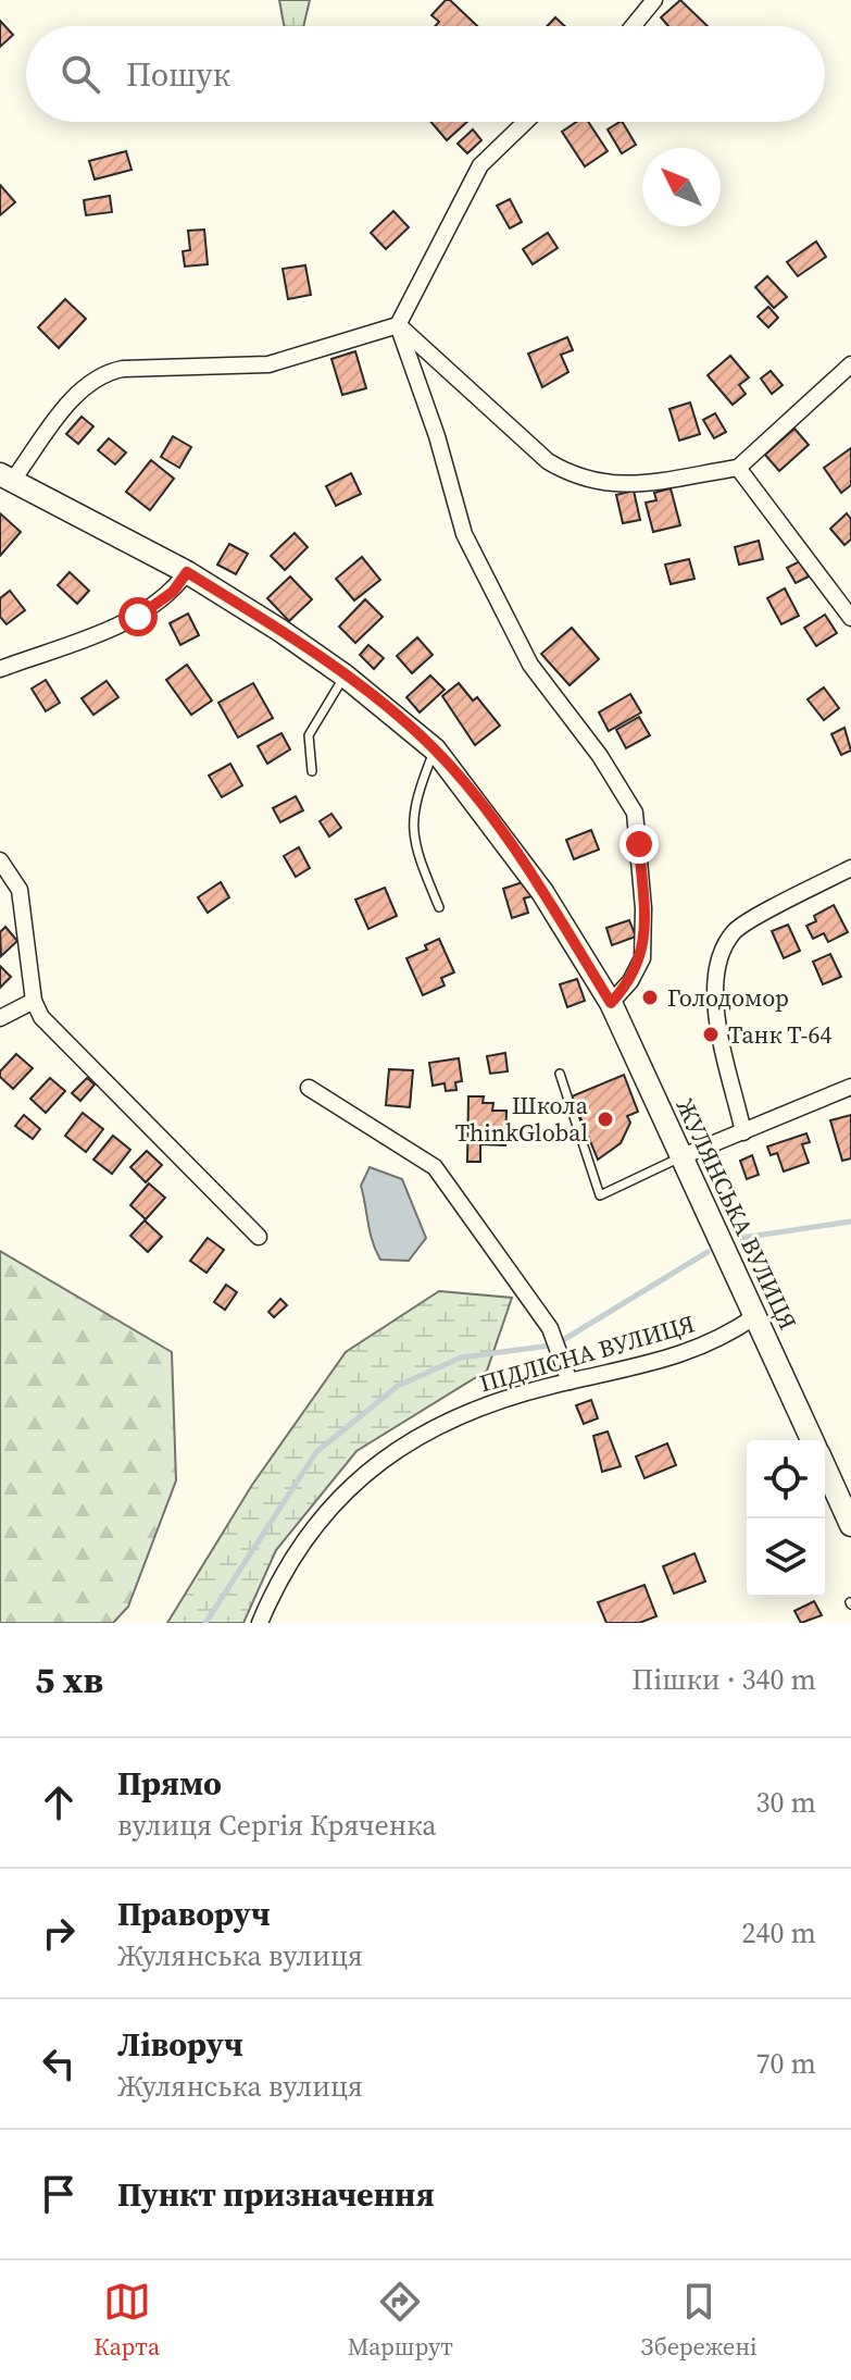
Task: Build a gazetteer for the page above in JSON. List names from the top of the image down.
{
  "streets": {
    "street": ["ЖУЛЯНСЬКА ВУЛИЦЯ", "ПІДЛІСНА ВУЛИЦЯ"]
  },
  "crossings": [
    ["ЖУЛЯНСЬКА ВУЛИЦЯ", "ПІДЛІСНА ВУЛИЦЯ"]
  ],
  "places": ["Голодомор", "Танк Т-64", "Школа ThinkGlobal"],
  "north": "top left",
  "page": {
    "search": "Пошук",
    "heading": ["5 хв", "Пішки · 340 m"],
    "list": [
      ["Прямо", "вулиця Сергія Кряченка", "30 m"],
      ["Праворуч", "Жулянська вулиця", "240 m"],
      ["Ліворуч", "Жулянська вулиця", "70 m"],
      "Пункт призначення"
    ],
    "nav": ["Карта", "Маршрут", "Збережені"]
  }
}
